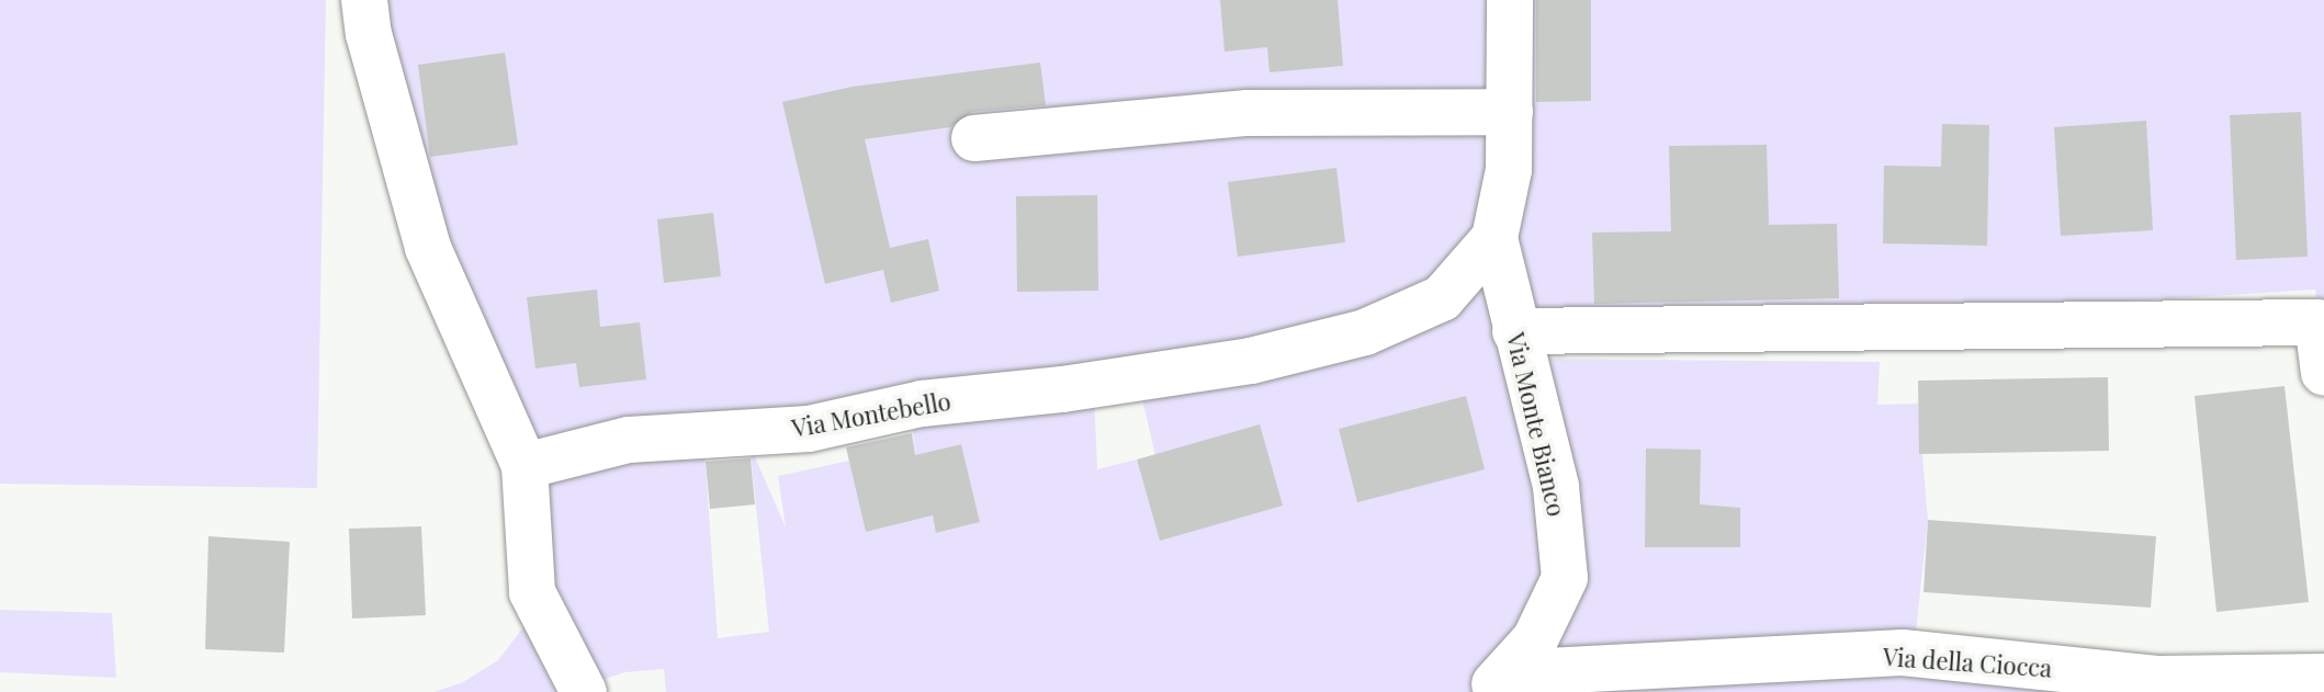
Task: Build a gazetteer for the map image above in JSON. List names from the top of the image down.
{
  "streets": {
    "street": ["Via Montebello", "Via Monte Bianco", "Via della Ciocca"]
  },
  "crossings": [
    ["Via Montebello", "Via Monte Bianco"],
    ["Via Monte Bianco", "Via della Ciocca"]
  ]
}
